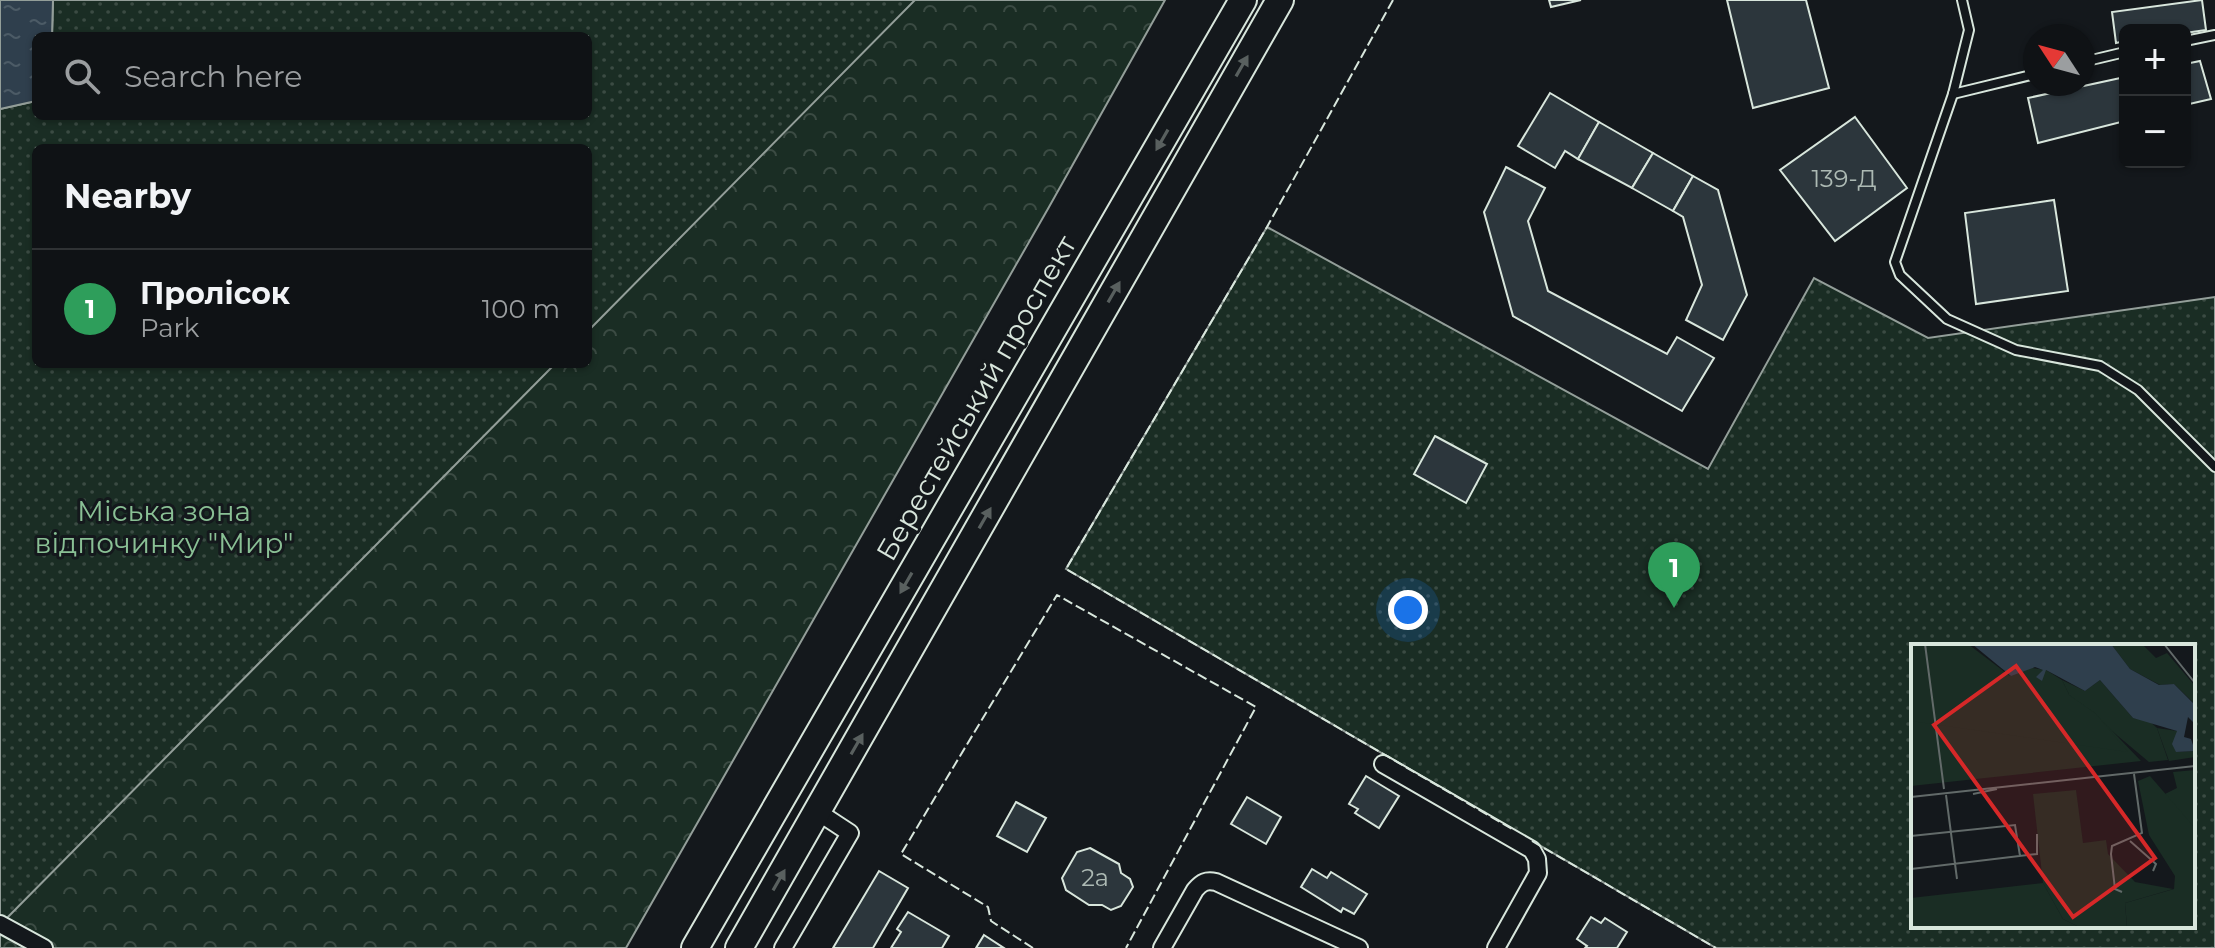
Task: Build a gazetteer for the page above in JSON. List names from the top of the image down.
{
  "streets": {
    "highway": ["Берестейський проспект"]
  },
  "parks": ["Міська зона відпочинку \"Мир\""],
  "house_numbers": ["139-Д", "2а"],
  "north": "top left",
  "page": {
    "map_buttons": ["+", "−"],
    "search": "Search here",
    "heading": "Nearby",
    "list": [
      {
        "mark": "1",
        "name": "Пролісок",
        "note": "Park",
        "value": "100 m"
      }
    ],
    "pins": "1"
  }
}
